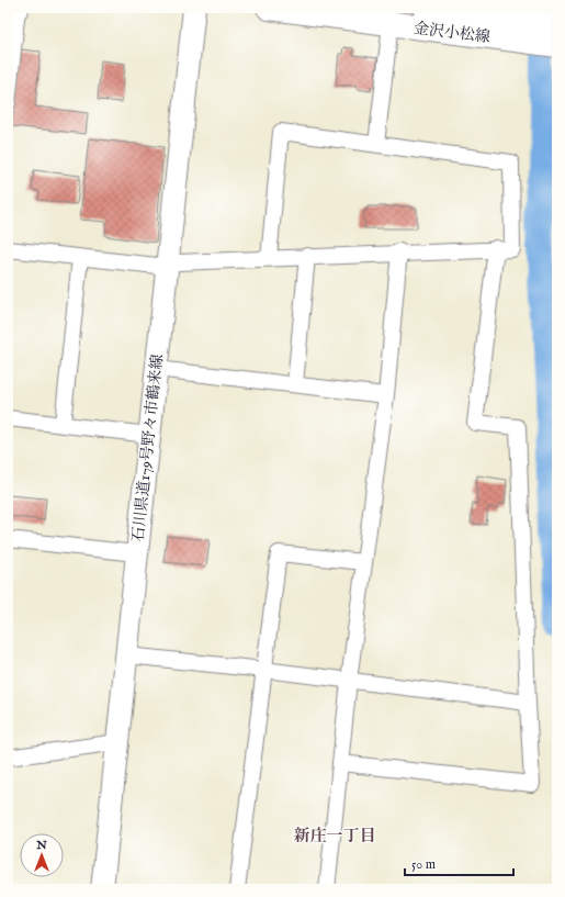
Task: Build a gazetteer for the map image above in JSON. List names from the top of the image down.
{
  "streets": {
    "main road": ["金沢小松線", "石川県道179号野々市鶴来線"]
  },
  "districts": ["新庄一丁目"],
  "scale_bar": "50 m",
  "north": "top"
}
